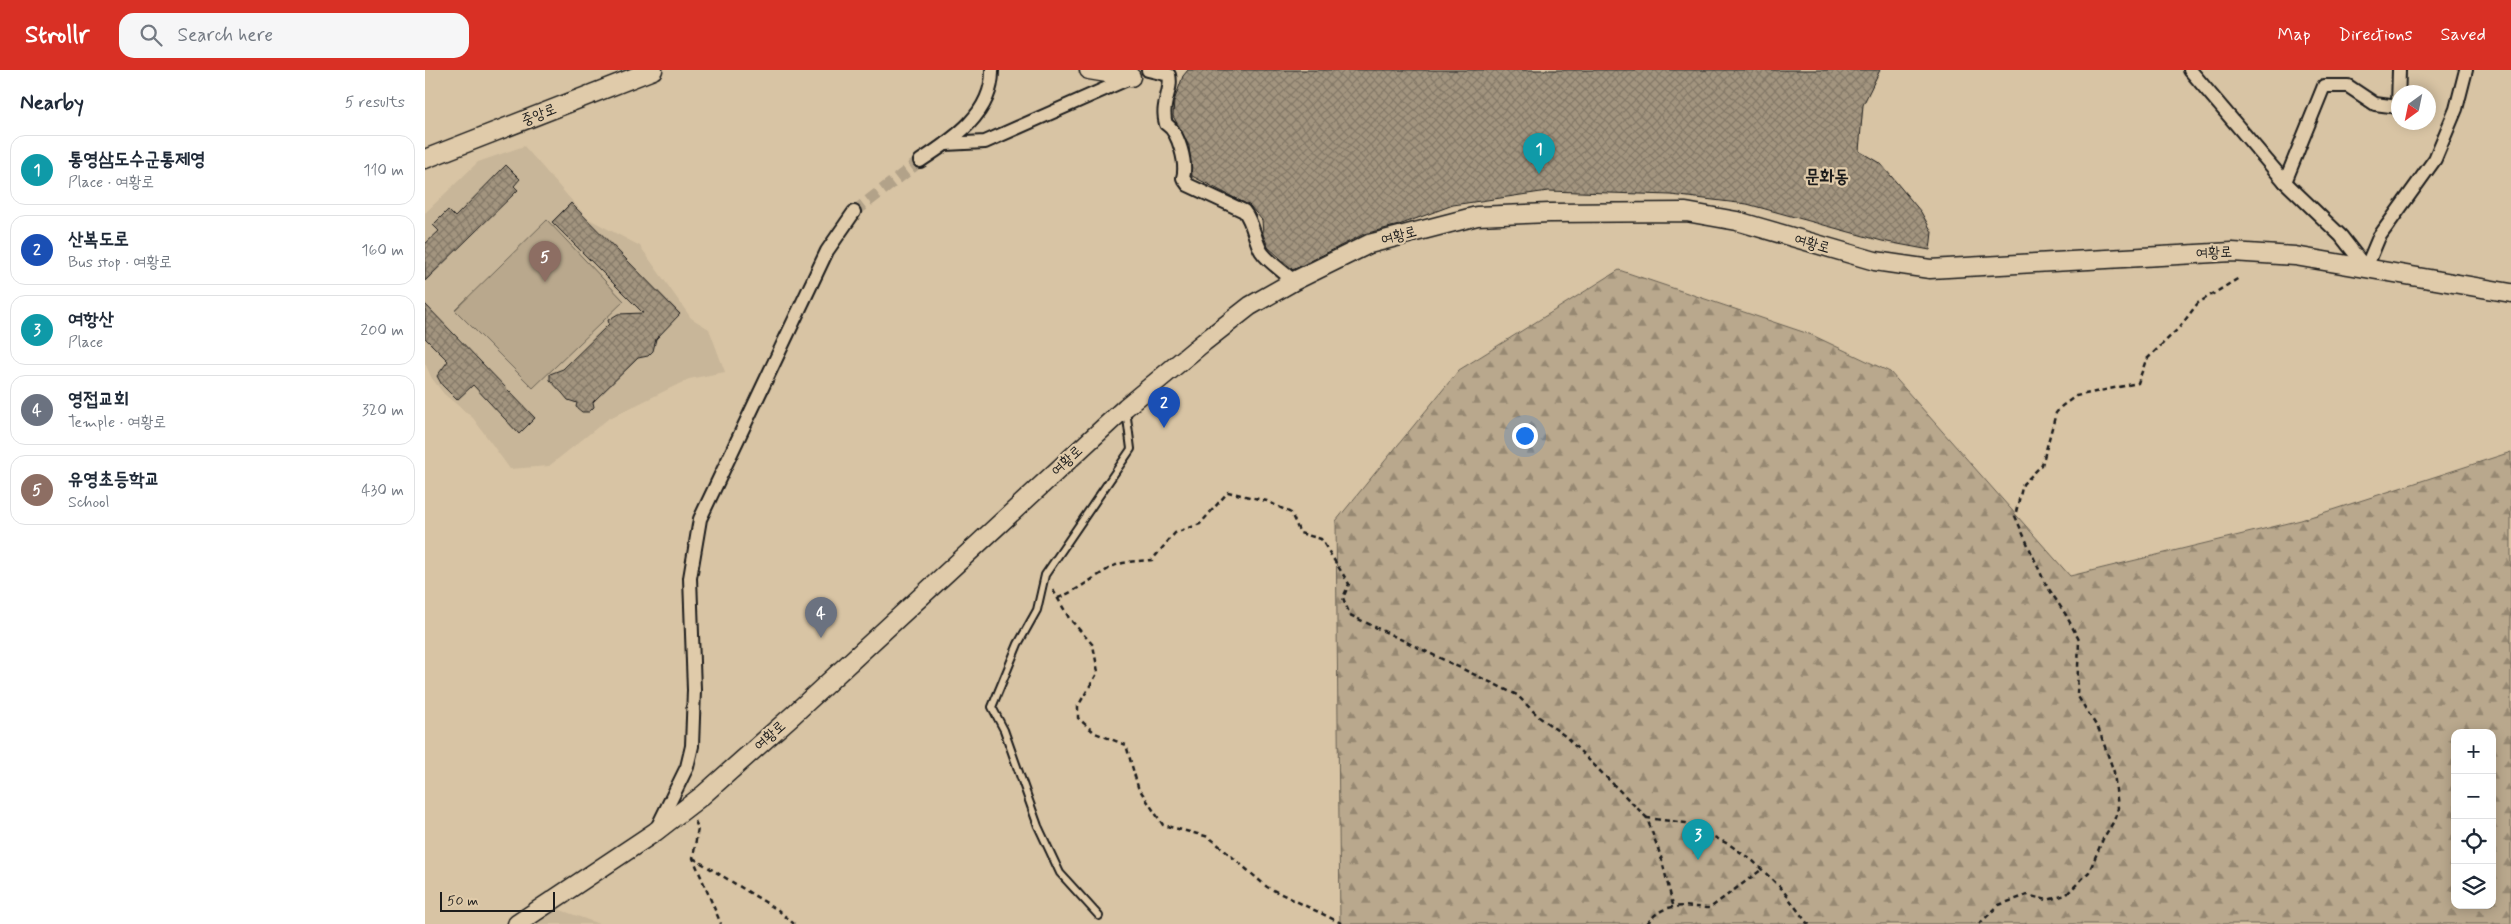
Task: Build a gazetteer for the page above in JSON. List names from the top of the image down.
{
  "streets": {
    "street": ["중앙로", "여황로"]
  },
  "districts": ["문화동"],
  "scale_bar": "50 m",
  "north": "bottom left",
  "page": {
    "header": "Strollr",
    "search": "Search here",
    "nav": ["Map", "Directions", "Saved"],
    "heading": ["Nearby", "5 results"],
    "pins": [
      "1",
      "5",
      "2",
      "4",
      "3"
    ],
    "list": [
      {
        "mark": "1",
        "name": "통영삼도수군통제영",
        "note": "Place · 여황로",
        "value": "110 m"
      },
      {
        "mark": "2",
        "name": "산복도로",
        "note": "Bus stop · 여황로",
        "value": "160 m"
      },
      {
        "mark": "3",
        "name": "여항산",
        "note": "Place",
        "value": "200 m"
      },
      {
        "mark": "4",
        "name": "영접교회",
        "note": "Temple · 여황로",
        "value": "320 m"
      },
      {
        "mark": "5",
        "name": "유영초등학교",
        "note": "School",
        "value": "430 m"
      }
    ],
    "map_buttons": ["+", "−"],
    "scale": "50 m"
  }
}
